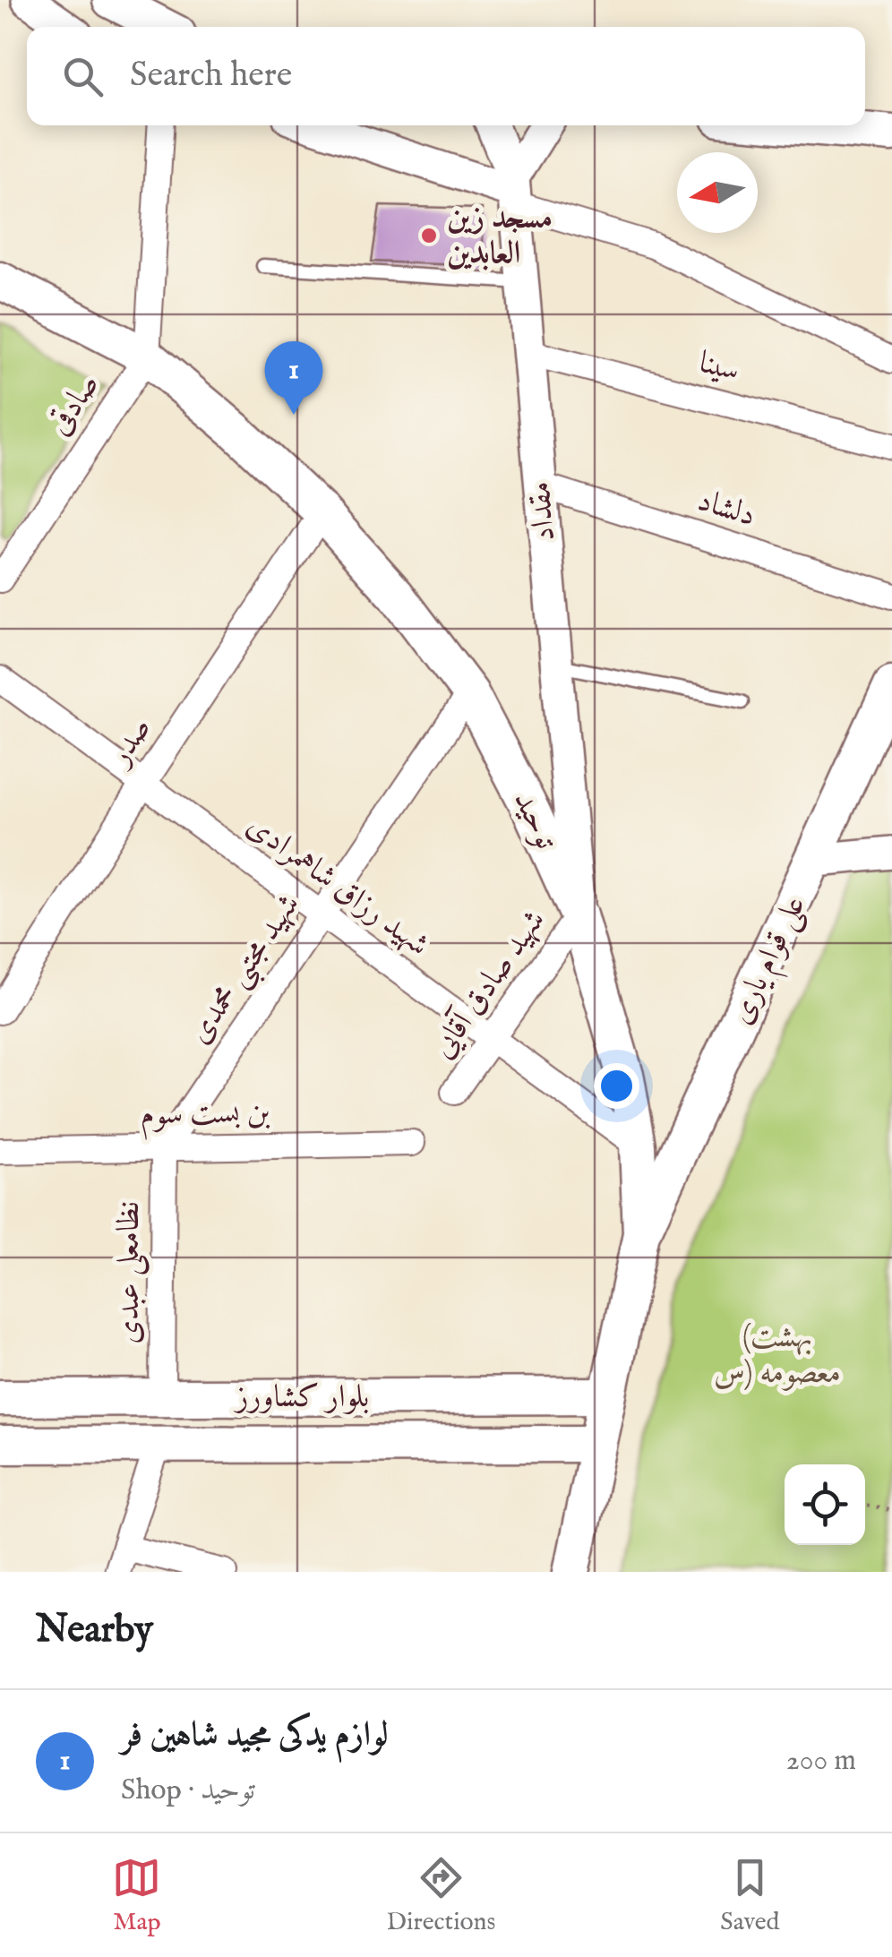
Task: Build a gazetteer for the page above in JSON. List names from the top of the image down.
{
  "streets": {
    "main road": ["توحید", "علی قوام یاری", "بلوار کشاورز"],
    "street": [
      "سینا",
      "صادقی",
      "دلشاد",
      "مقداد",
      "صدر",
      "شهید رزاق شاهمرادی",
      "شهید مجتبی محمدی",
      "شهید صادق آقایی",
      "بن بست سوم",
      "نظامعلی عبدی"
    ]
  },
  "crossings": [
    ["سینا", "مقداد"],
    ["صادقی", "توحید"],
    ["دلشاد", "مقداد"],
    ["مقداد", "توحید"],
    ["مقداد", "شهید صادق آقایی"],
    ["صدر", "توحید"],
    ["صدر", "شهید رزاق شاهمرادی"],
    ["توحید", "شهید رزاق شاهمرادی"],
    ["توحید", "علی قوام یاری"],
    ["توحید", "شهید مجتبی محمدی"],
    ["توحید", "شهید صادق آقایی"],
    ["توحید", "بلوار کشاورز"],
    ["شهید رزاق شاهمرادی", "شهید مجتبی محمدی"],
    ["شهید رزاق شاهمرادی", "شهید صادق آقایی"],
    ["شهید مجتبی محمدی", "بن بست سوم"],
    ["شهید مجتبی محمدی", "نظامعلی عبدی"],
    ["بن بست سوم", "نظامعلی عبدی"],
    ["نظامعلی عبدی", "بلوار کشاورز"]
  ],
  "parks": ["(بهشت معصومه (س"],
  "places": ["مسجد زین العابدین"],
  "north": "left",
  "page": {
    "search": "Search here",
    "pins": "1",
    "heading": "Nearby",
    "list": [
      {
        "mark": "1",
        "name": "لوازم یدکی مجید شاهین فر",
        "note": "Shop · توحید",
        "value": "200 m"
      }
    ],
    "nav": ["Map", "Directions", "Saved"]
  }
}
